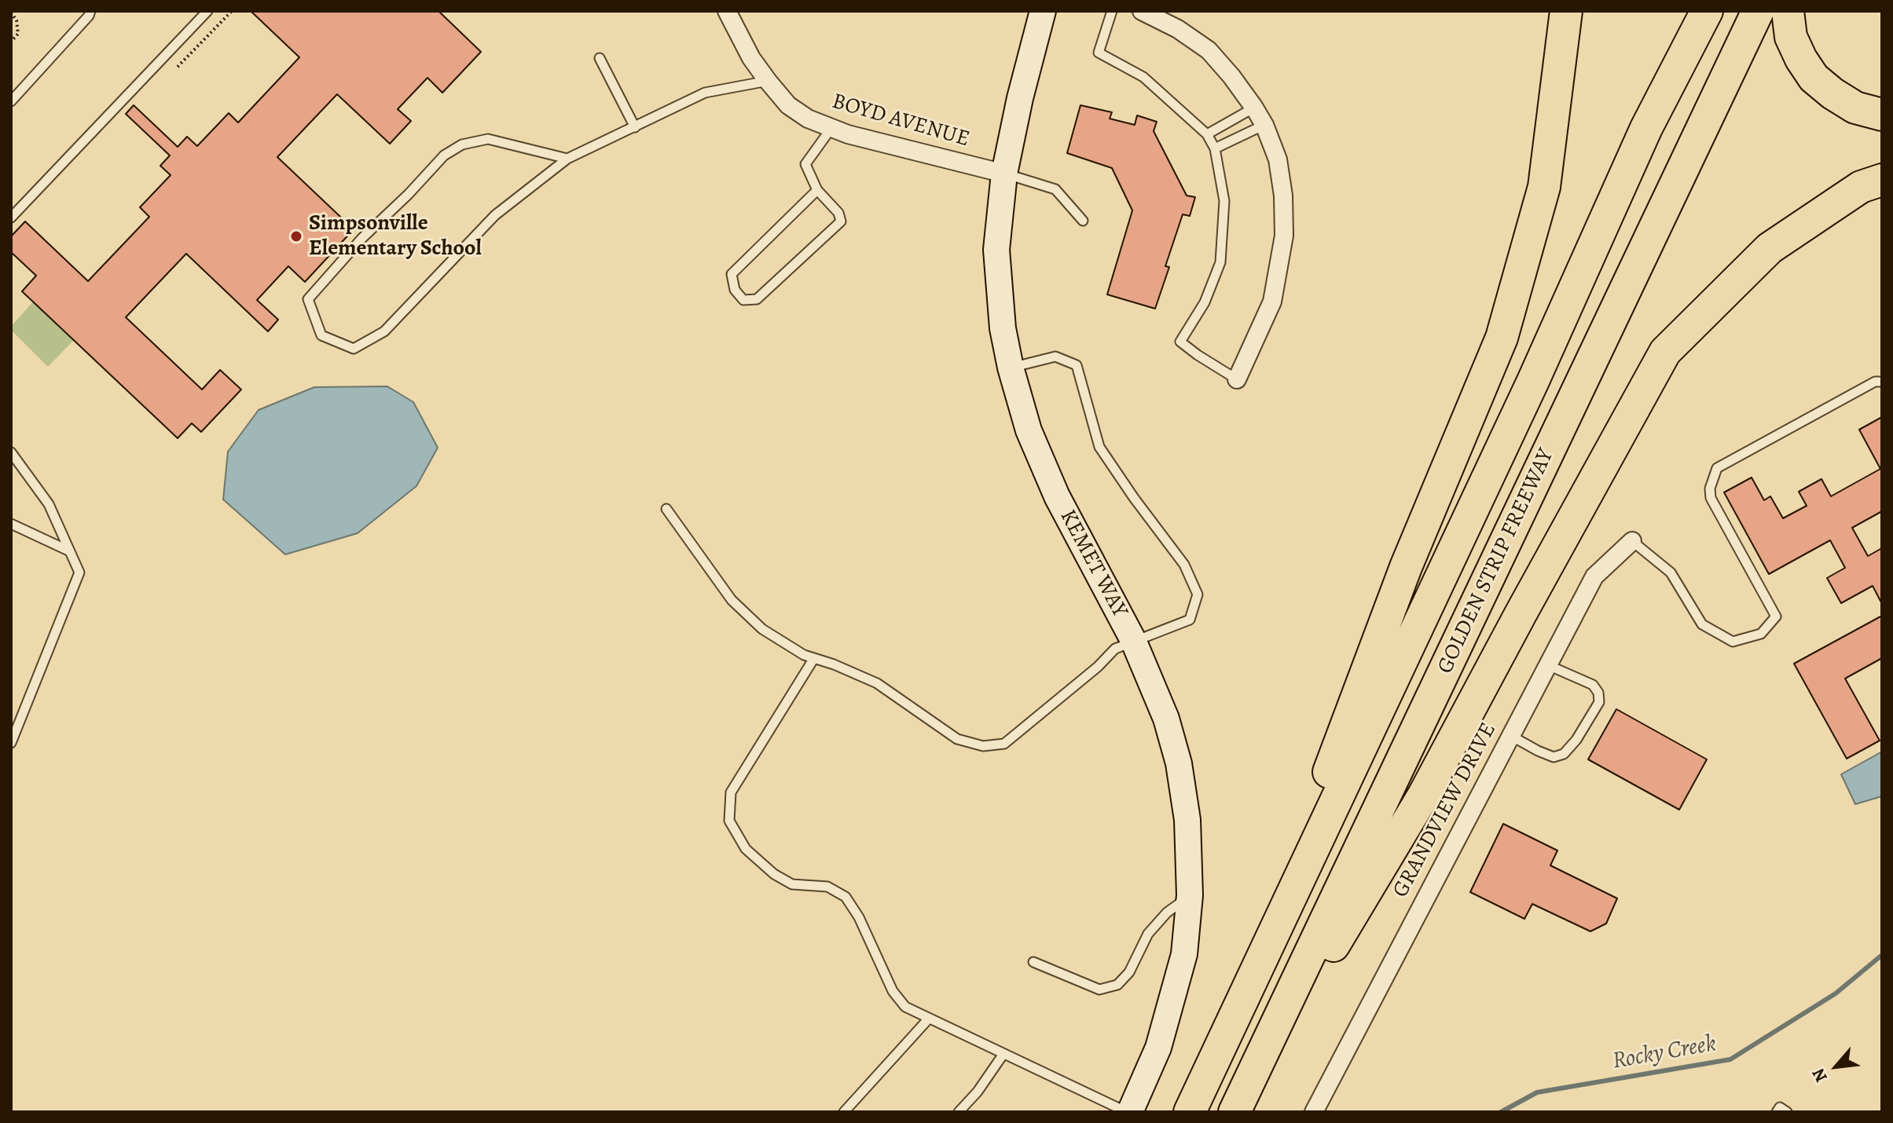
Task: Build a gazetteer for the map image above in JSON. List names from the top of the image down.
{
  "streets": {
    "highway": ["GOLDEN STRIP FREEWAY"],
    "street": ["BOYD AVENUE", "KEMET WAY", "GRANDVIEW DRIVE"]
  },
  "crossings": [
    ["BOYD AVENUE", "KEMET WAY"]
  ],
  "water": ["Rocky Creek"],
  "places": ["Simpsonville Elementary School"],
  "north": "bottom left"
}
